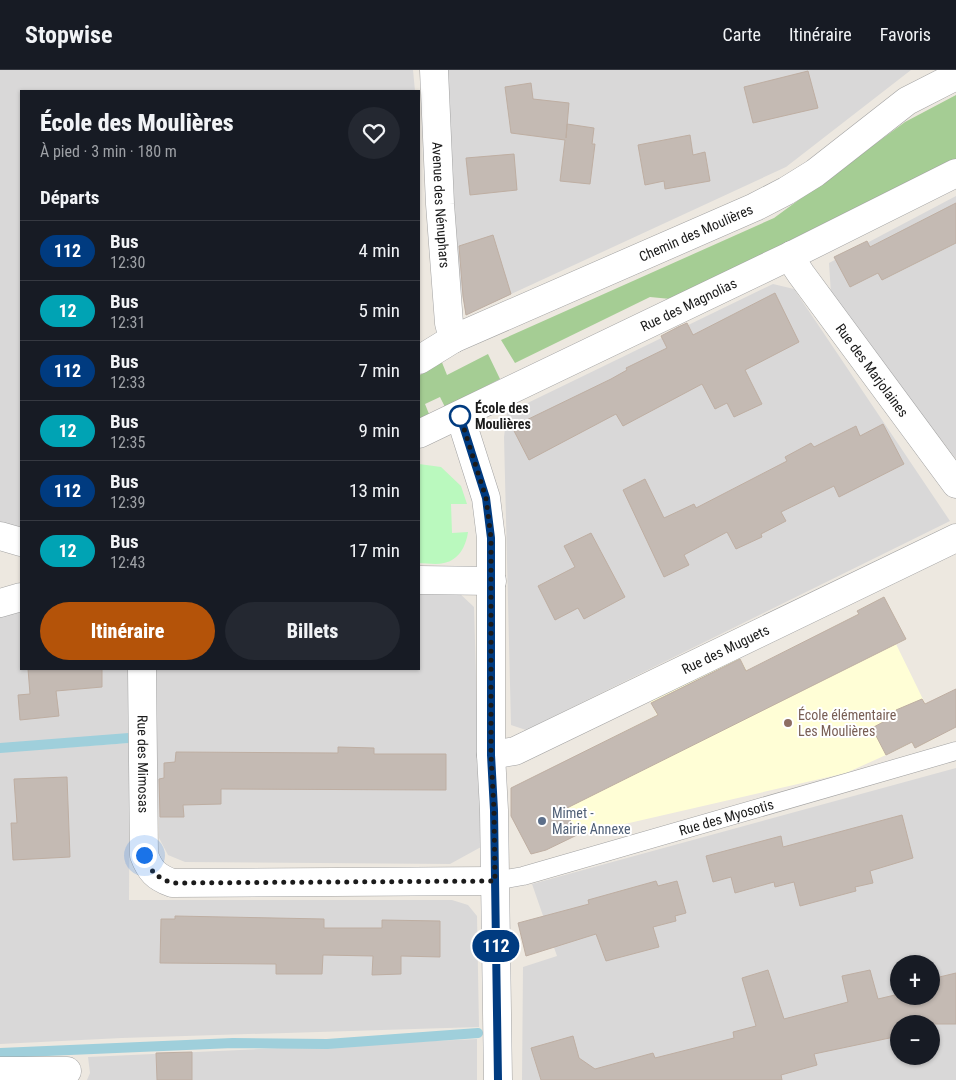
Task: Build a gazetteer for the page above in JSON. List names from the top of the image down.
{
  "streets": {
    "street": [
      "Avenue des Nénuphars",
      "Chemin des Moulières",
      "Rue des Magnolias",
      "Rue des Marjolaines",
      "Rue des Muguets",
      "Rue des Mimosas"
    ],
    "lane": ["Rue des Myosotis"]
  },
  "crossings": [
    ["Avenue des Nénuphars", "Chemin des Moulières"],
    ["Rue des Magnolias", "Rue des Marjolaines"],
    ["Rue des Mimosas", "Rue des Myosotis"]
  ],
  "places": ["École des Moulières", "École élémentaire Les Moulières", "Mimet - Mairie Annexe"],
  "lines": ["bus line 112"],
  "page": {
    "header": "Stopwise",
    "nav": ["Carte", "Itinéraire", "Favoris"],
    "on_map": "112",
    "heading": [
      ["École des Moulières", "À pied · 3 min · 180 m"],
      "Départs"
    ],
    "list": [
      {
        "mark": "112",
        "name": "Bus",
        "note": "12:30",
        "value": "4 min"
      },
      {
        "mark": "12",
        "name": "Bus",
        "note": "12:31",
        "value": "5 min"
      },
      {
        "mark": "112",
        "name": "Bus",
        "note": "12:33",
        "value": "7 min"
      },
      {
        "mark": "12",
        "name": "Bus",
        "note": "12:35",
        "value": "9 min"
      },
      {
        "mark": "112",
        "name": "Bus",
        "note": "12:39",
        "value": "13 min"
      },
      {
        "mark": "12",
        "name": "Bus",
        "note": "12:43",
        "value": "17 min"
      }
    ],
    "buttons": ["Itinéraire", "Billets"],
    "map_buttons": ["+", "−"]
  }
}
